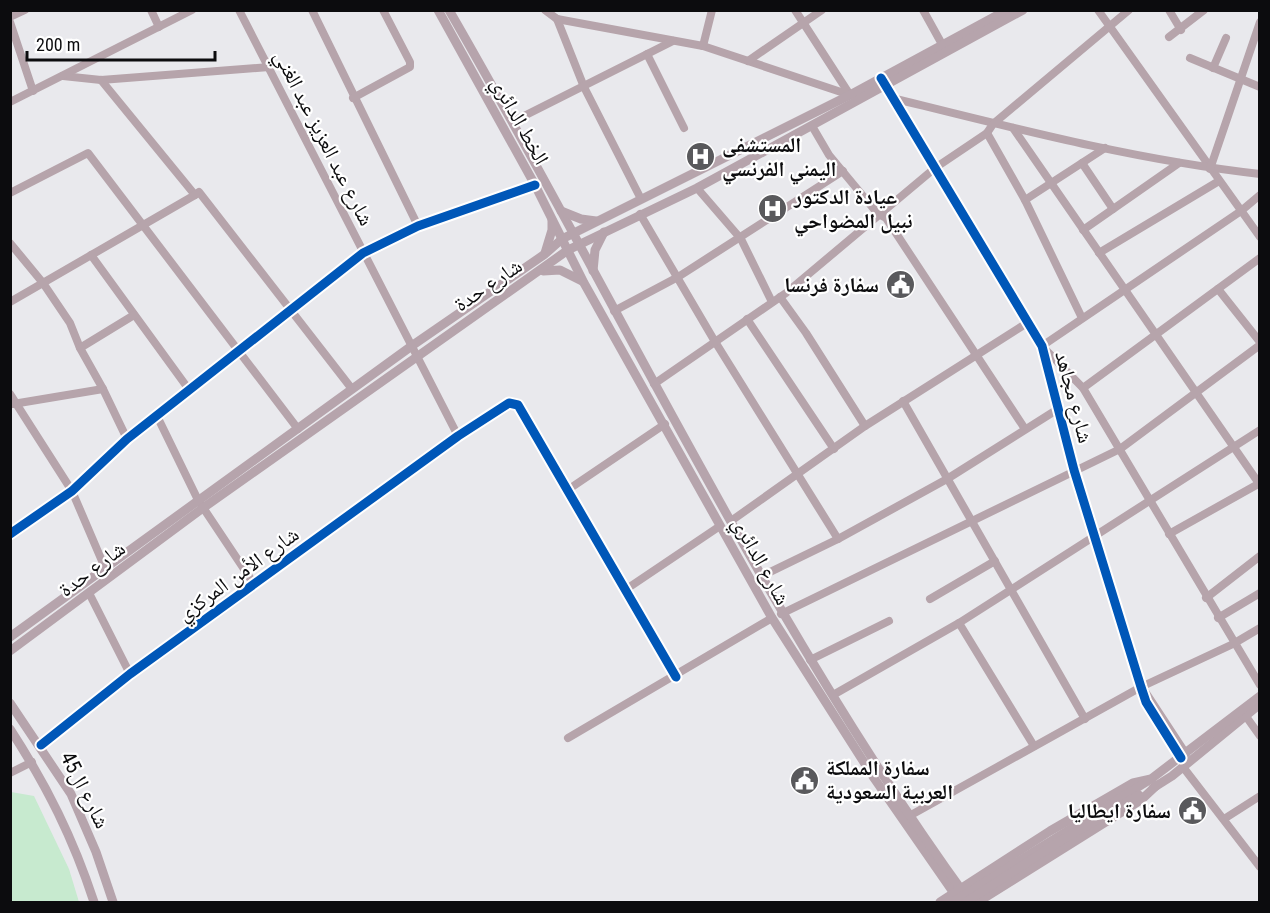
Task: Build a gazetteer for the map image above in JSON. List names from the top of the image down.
{
  "streets": {
    "main road": [
      "الخط الدائري",
      "شارع حدة",
      "شارع الدائري",
      "شارع ال45"
    ],
    "street": ["شارع عبد العزيز عبد الغني", "شارع مجاهد", "شارع الأمن المركزي"]
  },
  "crossings": [
    ["الخط الدائري", "شارع حدة"],
    ["الخط الدائري", "شارع الدائري"],
    ["شارع عبد العزيز عبد الغني", "شارع حدة"],
    ["شارع عبد العزيز عبد الغني", "شارع الأمن المركزي"],
    ["شارع حدة", "شارع مجاهد"],
    ["شارع حدة", "شارع الدائري"],
    ["شارع الأمن المركزي", "شارع ال45"]
  ],
  "places": {
    "hospital": ["المستشفى اليمني الفرنسي", "عيادة الدكتور نبيل المضواحي"],
    "public building": ["سفارة فرنسا", "سفارة المملكة العربية السعودية", "سفارة ايطاليا"]
  },
  "scale_bar": "200 m"
}
